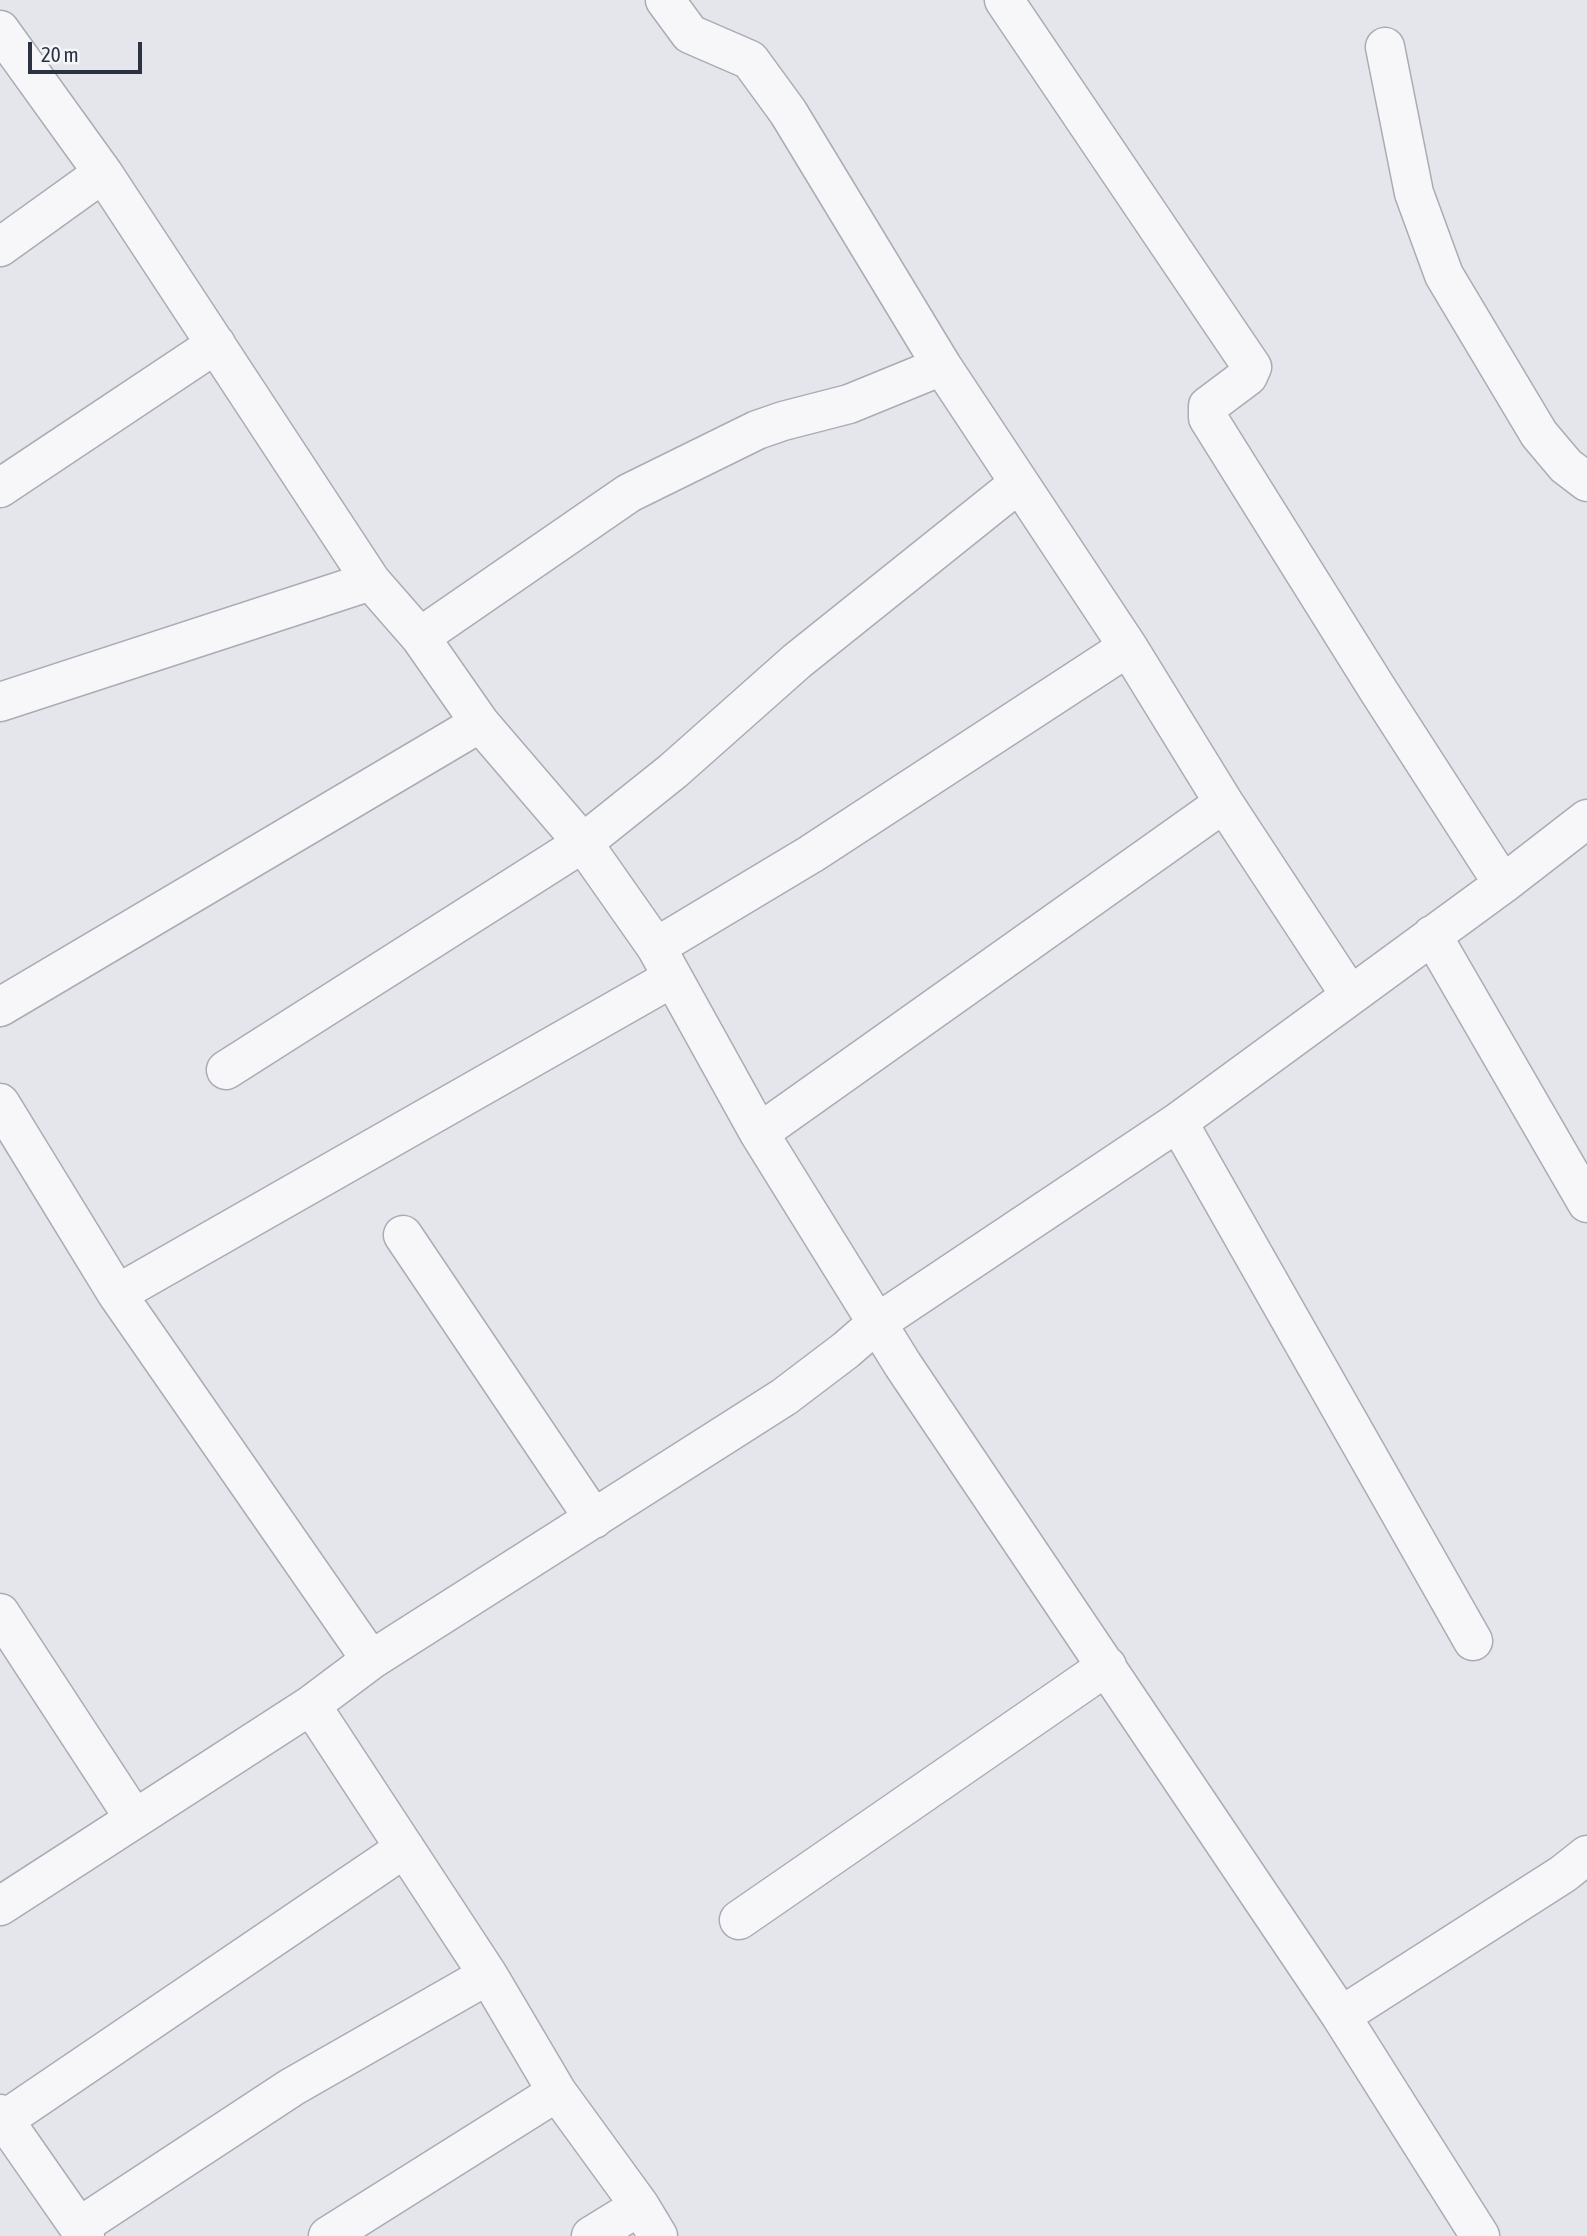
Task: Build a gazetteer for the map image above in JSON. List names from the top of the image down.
{
  "scale_bar": "20 m"
}
